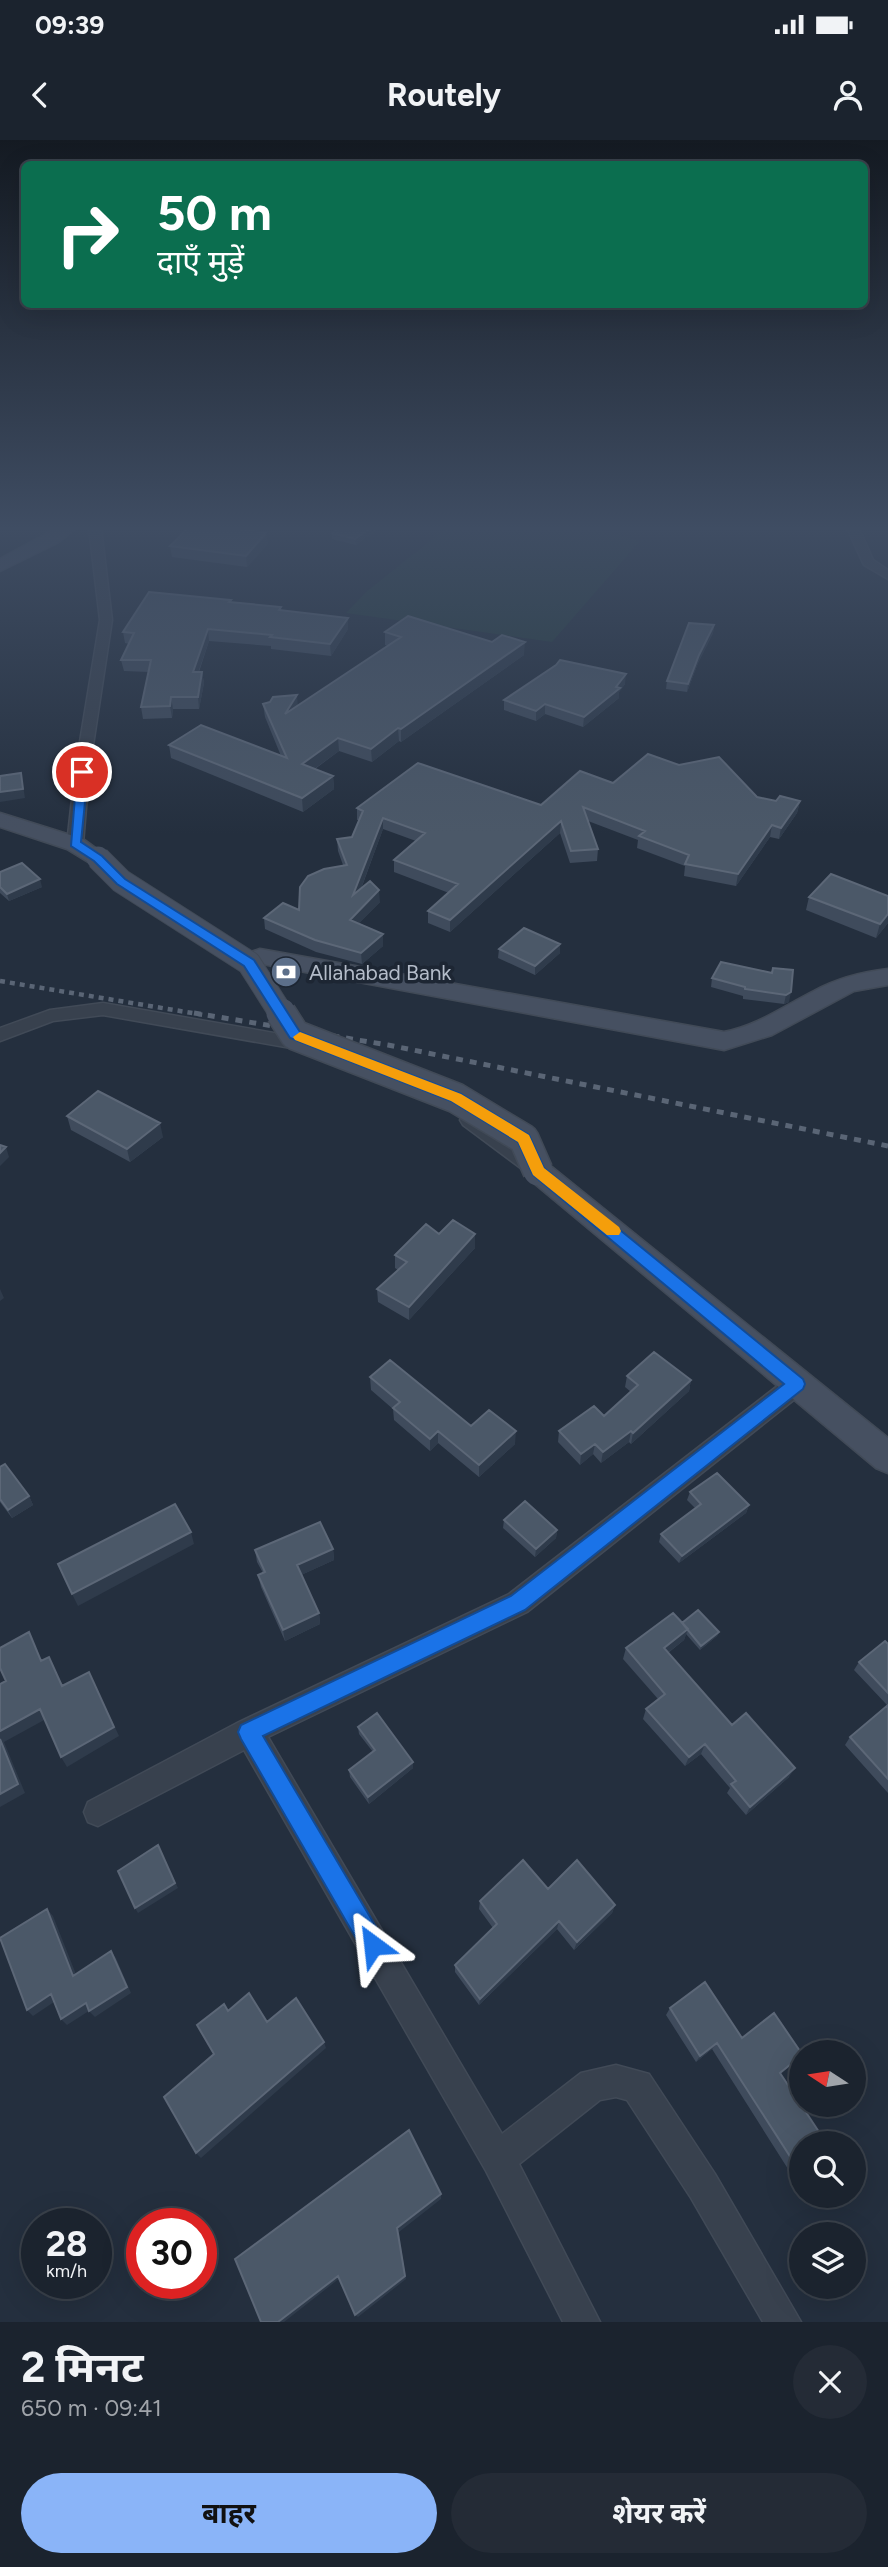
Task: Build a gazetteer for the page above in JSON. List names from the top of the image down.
{
  "places": {
    "bank": ["Allahabad Bank"]
  },
  "north": "left",
  "page": {
    "status": "09:39",
    "header": "Routely",
    "turn": ["50 m", "दाएँ मुड़ें"],
    "speed": "28 km/h",
    "limit": "30",
    "heading": ["2 मिनट", "650 m · 09:41"],
    "buttons": ["बाहर", "शेयर करें"]
  }
}
